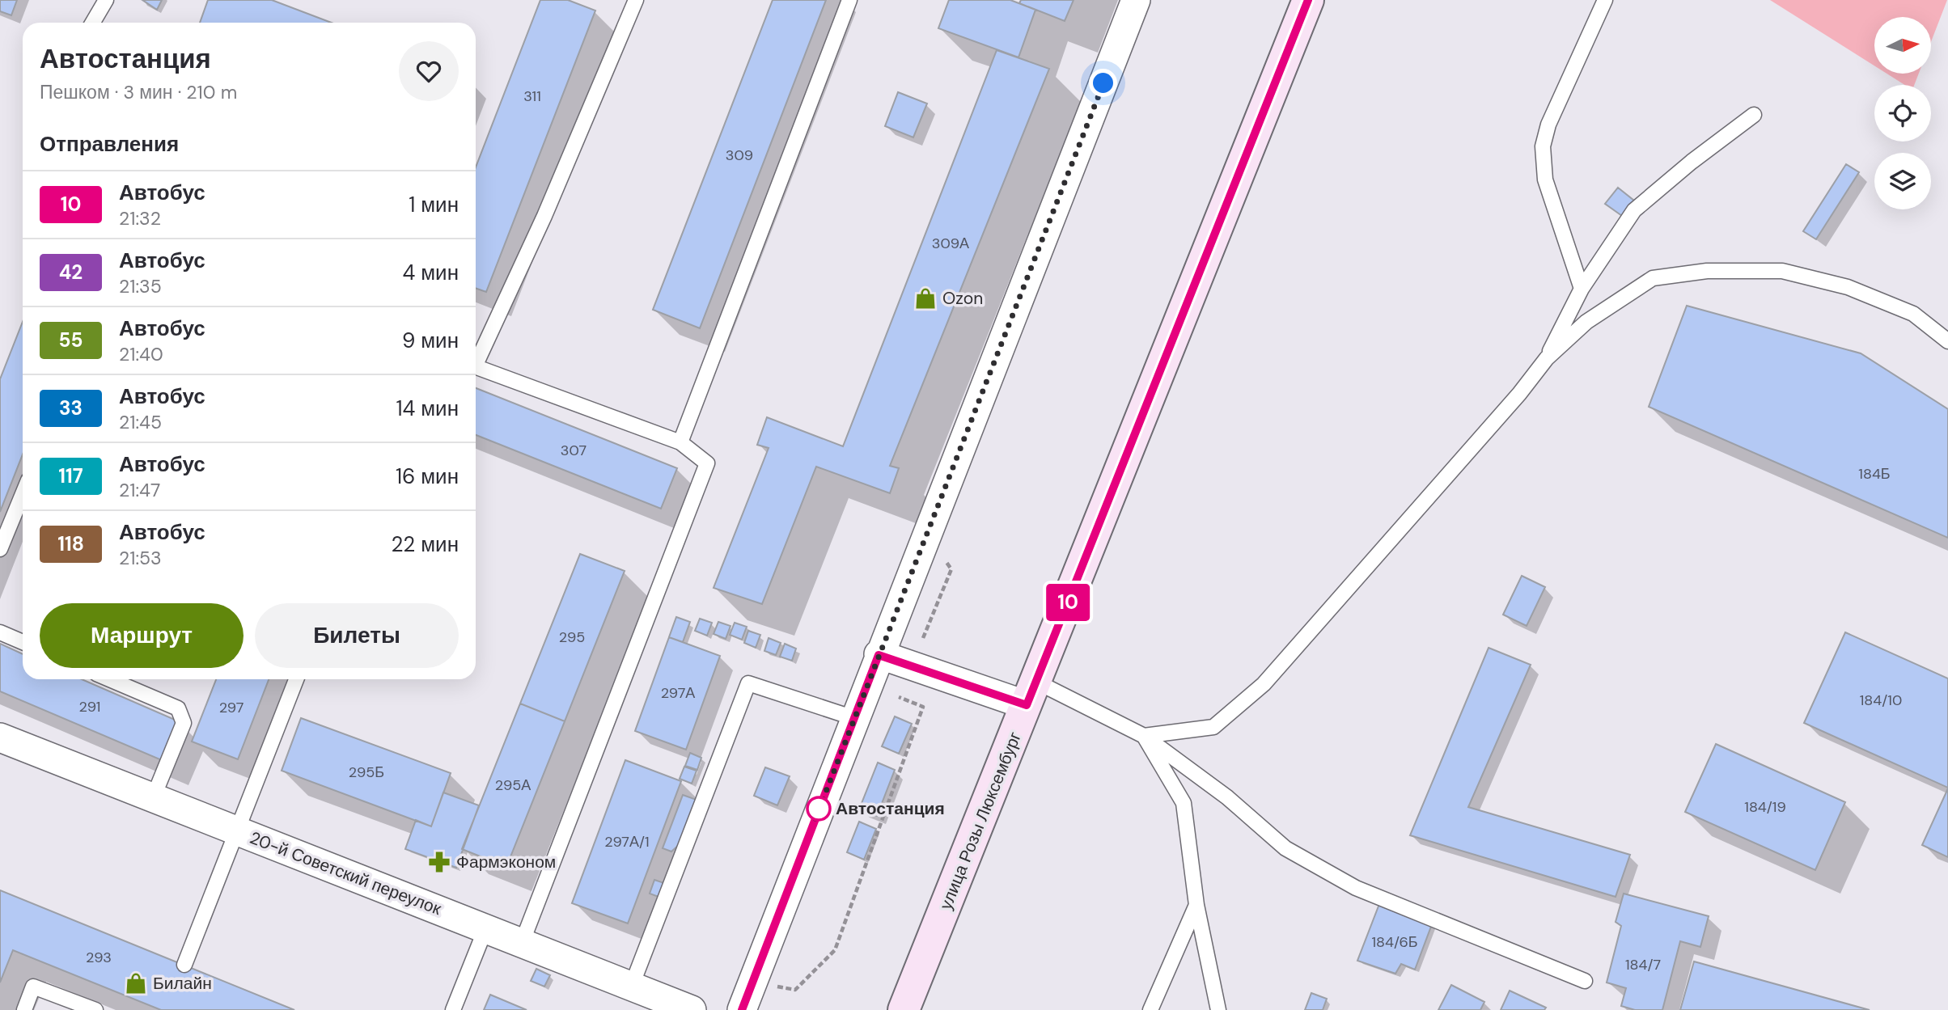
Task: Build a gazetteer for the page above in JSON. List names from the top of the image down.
{
  "streets": {
    "main road": ["улица Розы Люксембург"],
    "street": ["20-й Советский переулок"]
  },
  "places": {
    "shop": ["Ozon", "Билайн"],
    "other": ["Автостанция"],
    "pharmacy": ["Фармэконом"]
  },
  "lines": ["bus line 10"],
  "house_numbers": [
    "311",
    "309",
    "309А",
    "307",
    "184Б",
    "295",
    "297А",
    "184/10",
    "291",
    "297",
    "295Б",
    "295А",
    "184/19",
    "297А/1",
    "184/6Б",
    "293",
    "184/7"
  ],
  "north": "right",
  "page": {
    "on_map": "10",
    "heading": [
      ["Автостанция", "Пешком · 3 мин · 210 m"],
      "Отправления"
    ],
    "list": [
      {
        "mark": "10",
        "name": "Автобус",
        "note": "21:32",
        "value": "1 мин"
      },
      {
        "mark": "42",
        "name": "Автобус",
        "note": "21:35",
        "value": "4 мин"
      },
      {
        "mark": "55",
        "name": "Автобус",
        "note": "21:40",
        "value": "9 мин"
      },
      {
        "mark": "33",
        "name": "Автобус",
        "note": "21:45",
        "value": "14 мин"
      },
      {
        "mark": "117",
        "name": "Автобус",
        "note": "21:47",
        "value": "16 мин"
      },
      {
        "mark": "118",
        "name": "Автобус",
        "note": "21:53",
        "value": "22 мин"
      }
    ],
    "buttons": ["Маршрут", "Билеты"]
  }
}
